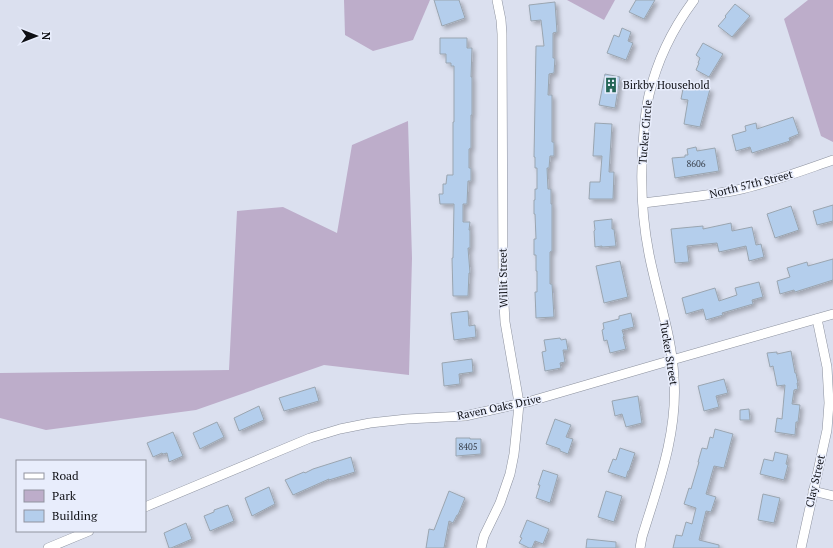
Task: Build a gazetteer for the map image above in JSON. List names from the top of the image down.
{
  "streets": {
    "street": [
      "Tucker Circle",
      "North 57th Street",
      "Willit Street",
      "Tucker Street",
      "Raven Oaks Drive",
      "Clay Street"
    ]
  },
  "crossings": [
    ["Tucker Circle", "North 57th Street"],
    ["Tucker Circle", "Tucker Street"],
    ["North 57th Street", "Tucker Street"],
    ["Willit Street", "Raven Oaks Drive"],
    ["Tucker Street", "Raven Oaks Drive"],
    ["Raven Oaks Drive", "Clay Street"]
  ],
  "places": {
    "building": ["Birkby Household"]
  },
  "house_numbers": ["8606", "8405"],
  "legend": ["Road", "Park", "Building"],
  "north": "right"
}
